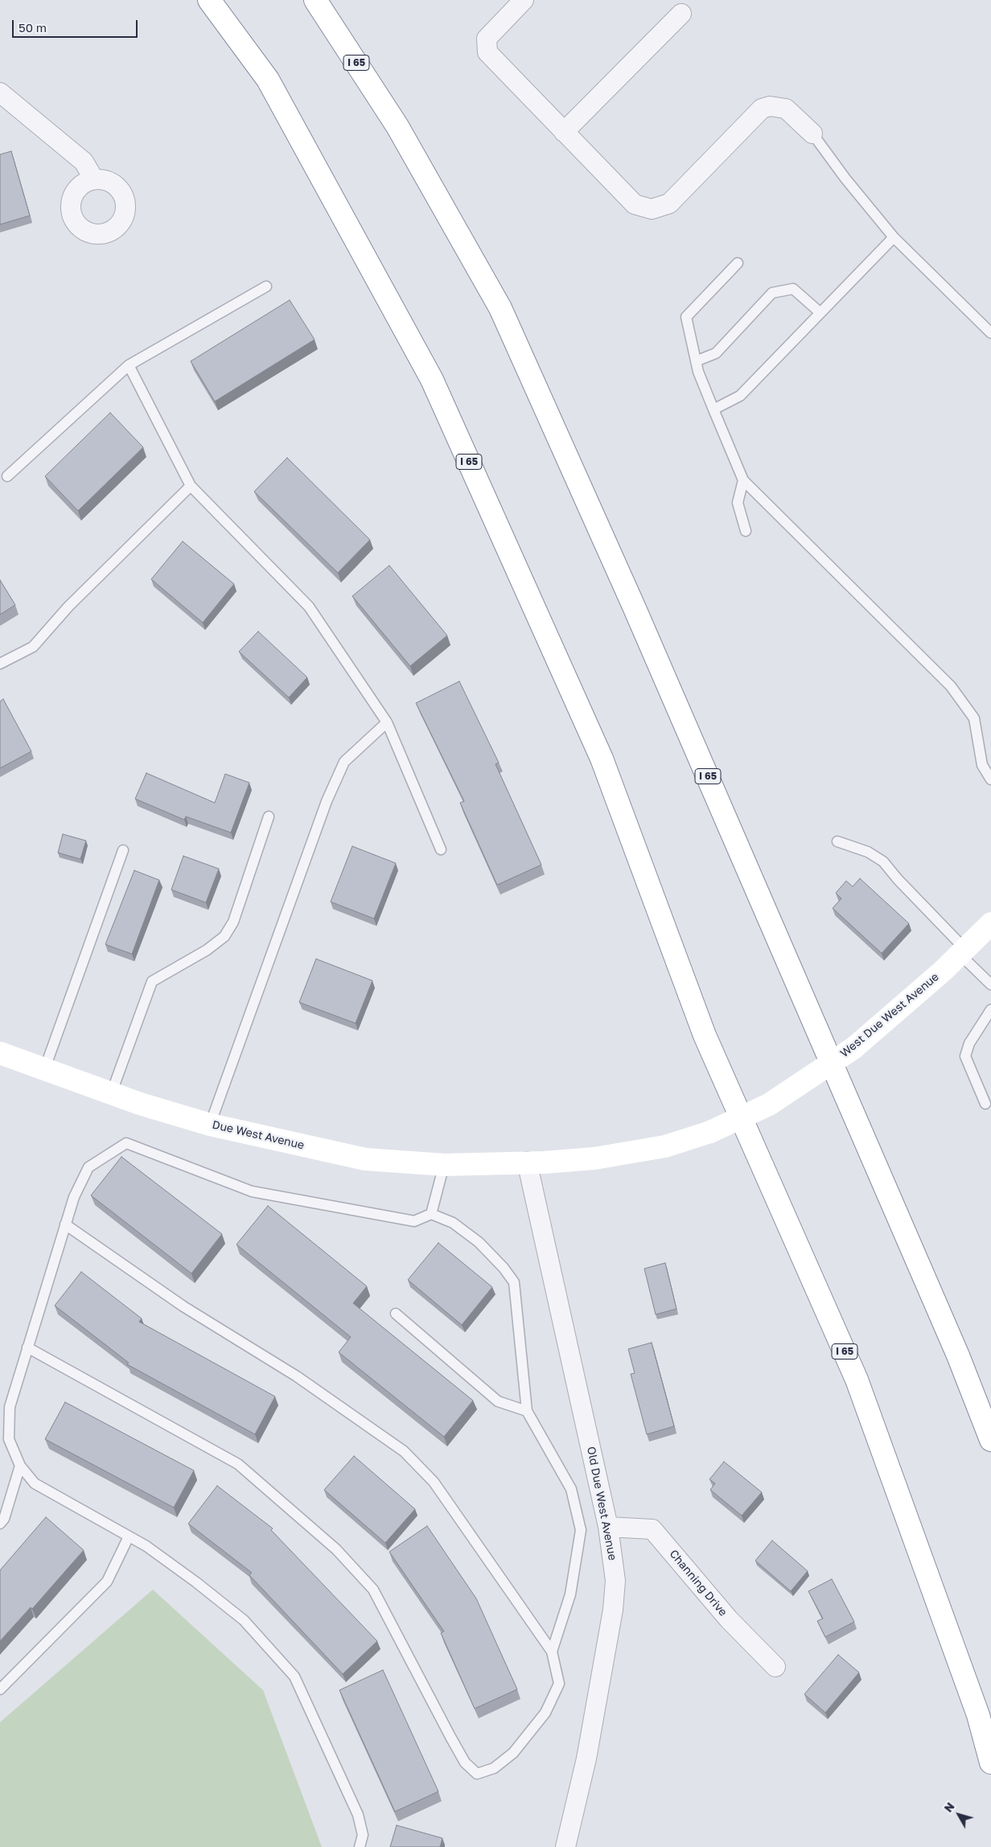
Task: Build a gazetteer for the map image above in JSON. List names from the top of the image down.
{
  "streets": {
    "main road": ["I 65", "West Due West Avenue", "Due West Avenue"],
    "street": ["Old Due West Avenue", "Channing Drive"]
  },
  "crossings": [
    ["West Due West Avenue", "Due West Avenue"],
    ["West Due West Avenue", "Old Due West Avenue"],
    ["Due West Avenue", "Old Due West Avenue"],
    ["Old Due West Avenue", "Channing Drive"]
  ],
  "scale_bar": "50 m",
  "north": "top left"
}
